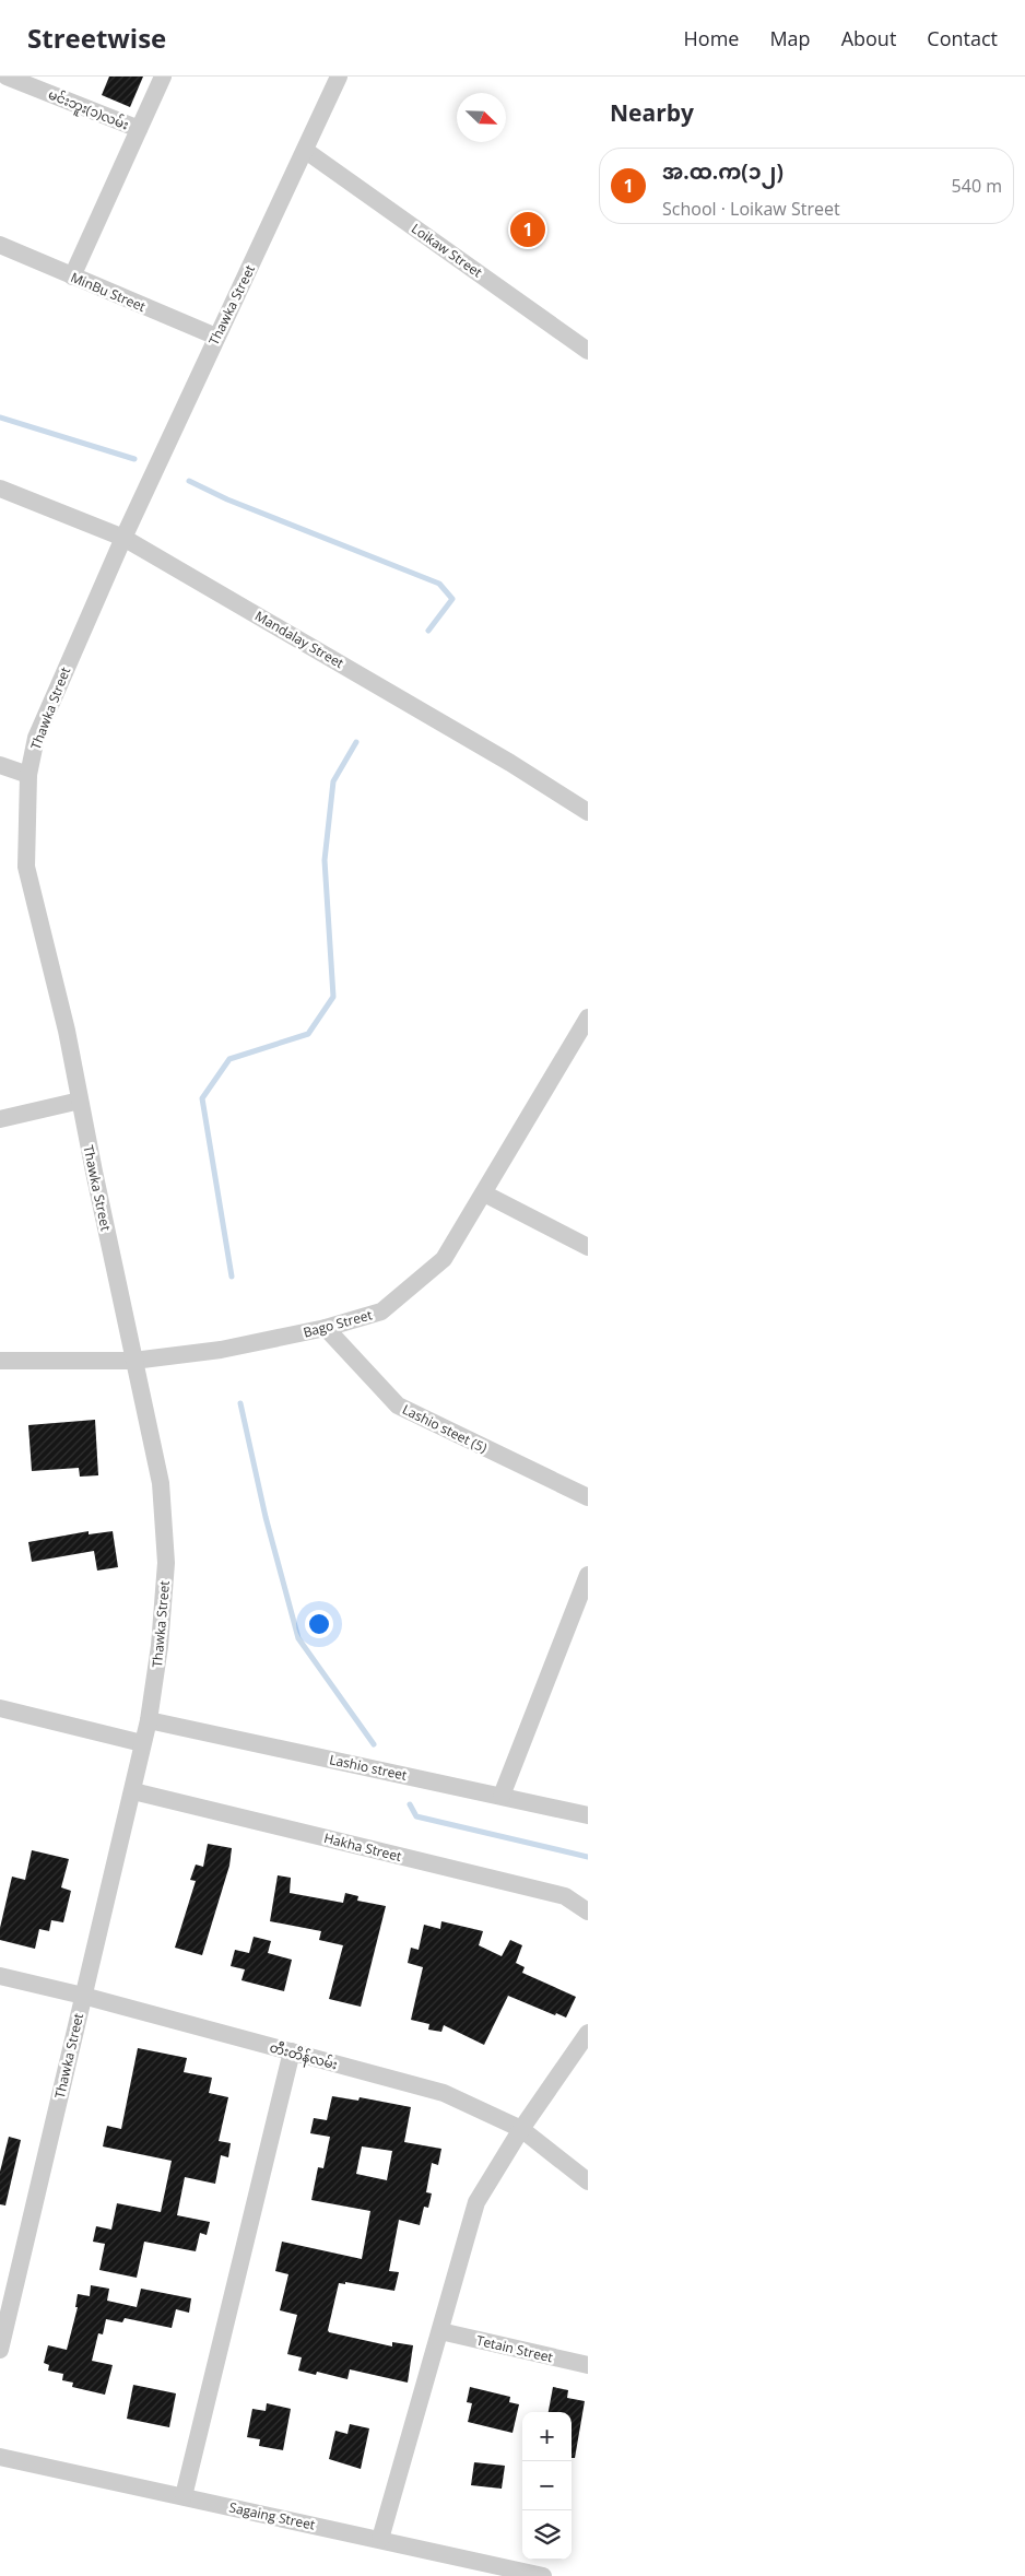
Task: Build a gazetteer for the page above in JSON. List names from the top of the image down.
{
  "streets": {
    "street": [
      "မင်းဘူး(၁)လမ်း",
      "Loikaw Street",
      "MinBu Street",
      "Thawka Street",
      "Mandalay Street",
      "Bago Street",
      "Lashio steet (5)",
      "Lashio street",
      "Hakha Street",
      "တီးတိန်လမ်း",
      "Tetain Street",
      "Sagaing Street"
    ]
  },
  "crossings": [
    ["Loikaw Street", "Thawka Street"],
    ["MinBu Street", "Thawka Street"],
    ["Thawka Street", "Mandalay Street"],
    ["Thawka Street", "Bago Street"],
    ["Thawka Street", "Lashio street"],
    ["Thawka Street", "Hakha Street"],
    ["Thawka Street", "တီးတိန်လမ်း"],
    ["Bago Street", "Lashio steet (5)"]
  ],
  "north": "bottom right",
  "page": {
    "header": "Streetwise",
    "nav": [
      "Home",
      "Map",
      "About",
      "Contact"
    ],
    "heading": "Nearby",
    "list": [
      {
        "mark": "1",
        "name": "အ.ထ.က(၁၂)",
        "note": "School · Loikaw Street",
        "value": "540 m"
      }
    ],
    "pins": "1",
    "map_buttons": ["+", "−"]
  }
}
